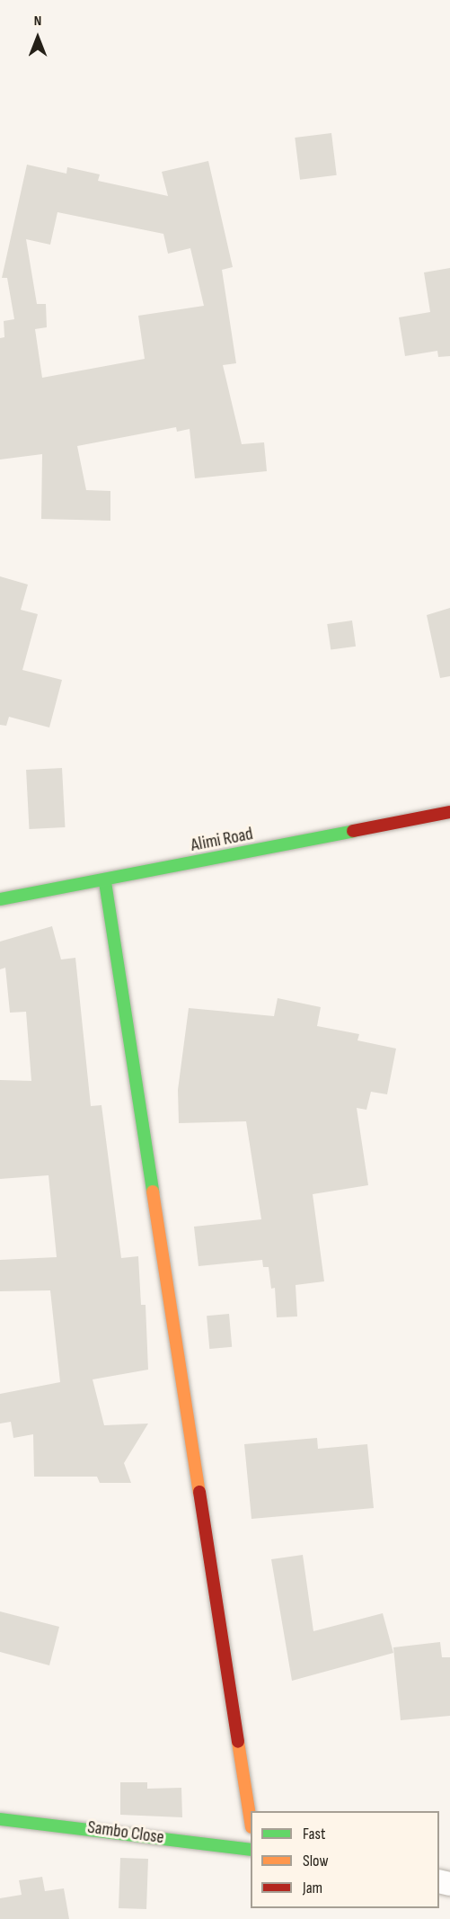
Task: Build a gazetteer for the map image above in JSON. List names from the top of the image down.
{
  "streets": {
    "street": ["Alimi Road", "Sambo Close"]
  },
  "legend": ["Fast", "Slow", "Jam"],
  "north": "top"
}
